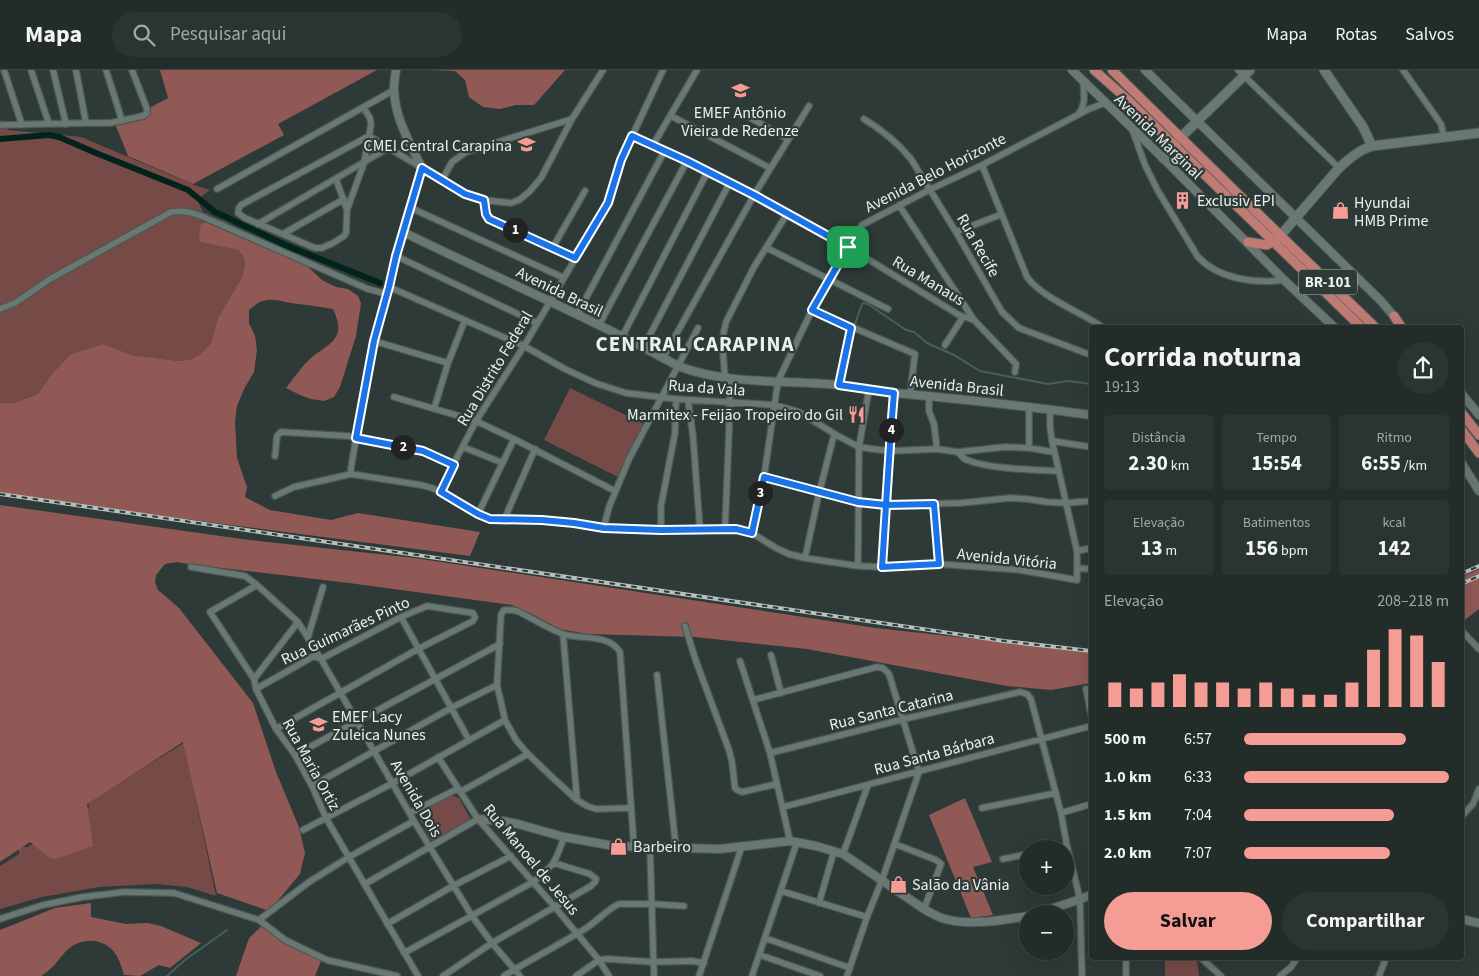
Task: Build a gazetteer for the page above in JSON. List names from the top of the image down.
{
  "streets": {
    "main road": ["BR-101"],
    "street": [
      "Avenida Marginal",
      "Avenida Belo Horizonte",
      "Rua Recife",
      "Rua Manaus",
      "Avenida Brasil",
      "Rua Distrito Federal",
      "Rua da Vala",
      "Avenida Vitória",
      "Rua Guimarães Pinto",
      "Rua Santa Catarina",
      "Rua Santa Bárbara",
      "Rua Maria Ortiz",
      "Avenida Dois",
      "Rua Manoel de Jesus"
    ]
  },
  "crossings": [
    ["Avenida Marginal", "Avenida Belo Horizonte"],
    ["Avenida Belo Horizonte", "Rua Recife"],
    ["Avenida Belo Horizonte", "Rua Manaus"],
    ["Avenida Belo Horizonte", "Avenida Brasil"],
    ["Avenida Belo Horizonte", "Rua da Vala"],
    ["Avenida Belo Horizonte", "Avenida Vitória"],
    ["Rua Manaus", "Rua Distrito Federal"],
    ["Avenida Brasil", "Rua Distrito Federal"],
    ["Rua Distrito Federal", "Rua da Vala"],
    ["Rua Distrito Federal", "Avenida Vitória"],
    ["Rua Guimarães Pinto", "Rua Maria Ortiz"],
    ["Rua Guimarães Pinto", "Avenida Dois"],
    ["Rua Santa Catarina", "Rua Santa Bárbara"],
    ["Rua Maria Ortiz", "Avenida Dois"]
  ],
  "districts": ["CENTRAL CARAPINA"],
  "places": {
    "school or university": ["EMEF Antônio Vieira de Redenze", "CMEI Central Carapina", "EMEF Lacy Zuleica Nunes"],
    "building": ["Exclusiv EPI"],
    "shop": ["Hyundai HMB Prime", "Barbeiro", "Salão da Vânia"],
    "restaurant": ["Marmitex - Feijão Tropeiro do Gil"]
  },
  "page": {
    "header": "Mapa",
    "search": "Pesquisar aqui",
    "nav": ["Mapa", "Rotas", "Salvos"],
    "pins": [
      "1",
      "4",
      "2",
      "3"
    ],
    "heading": ["Corrida noturna", "19:13"],
    "stats": [
      ["Distância", "2.30 km"],
      ["Tempo", "15:54"],
      ["Ritmo", "6:55 /km"],
      ["Elevação", "13 m"],
      ["Batimentos", "156 bpm"],
      ["kcal", "142"]
    ],
    "chart": ["Elevação", "208–218 m"],
    "list": [
      {
        "name": "500 m",
        "note": "6:57"
      },
      {
        "name": "1.0 km",
        "note": "6:33"
      },
      {
        "name": "1.5 km",
        "note": "7:04"
      },
      {
        "name": "2.0 km",
        "note": "7:07"
      }
    ],
    "map_buttons": ["+", "−"],
    "buttons": ["Salvar", "Compartilhar"]
  }
}
